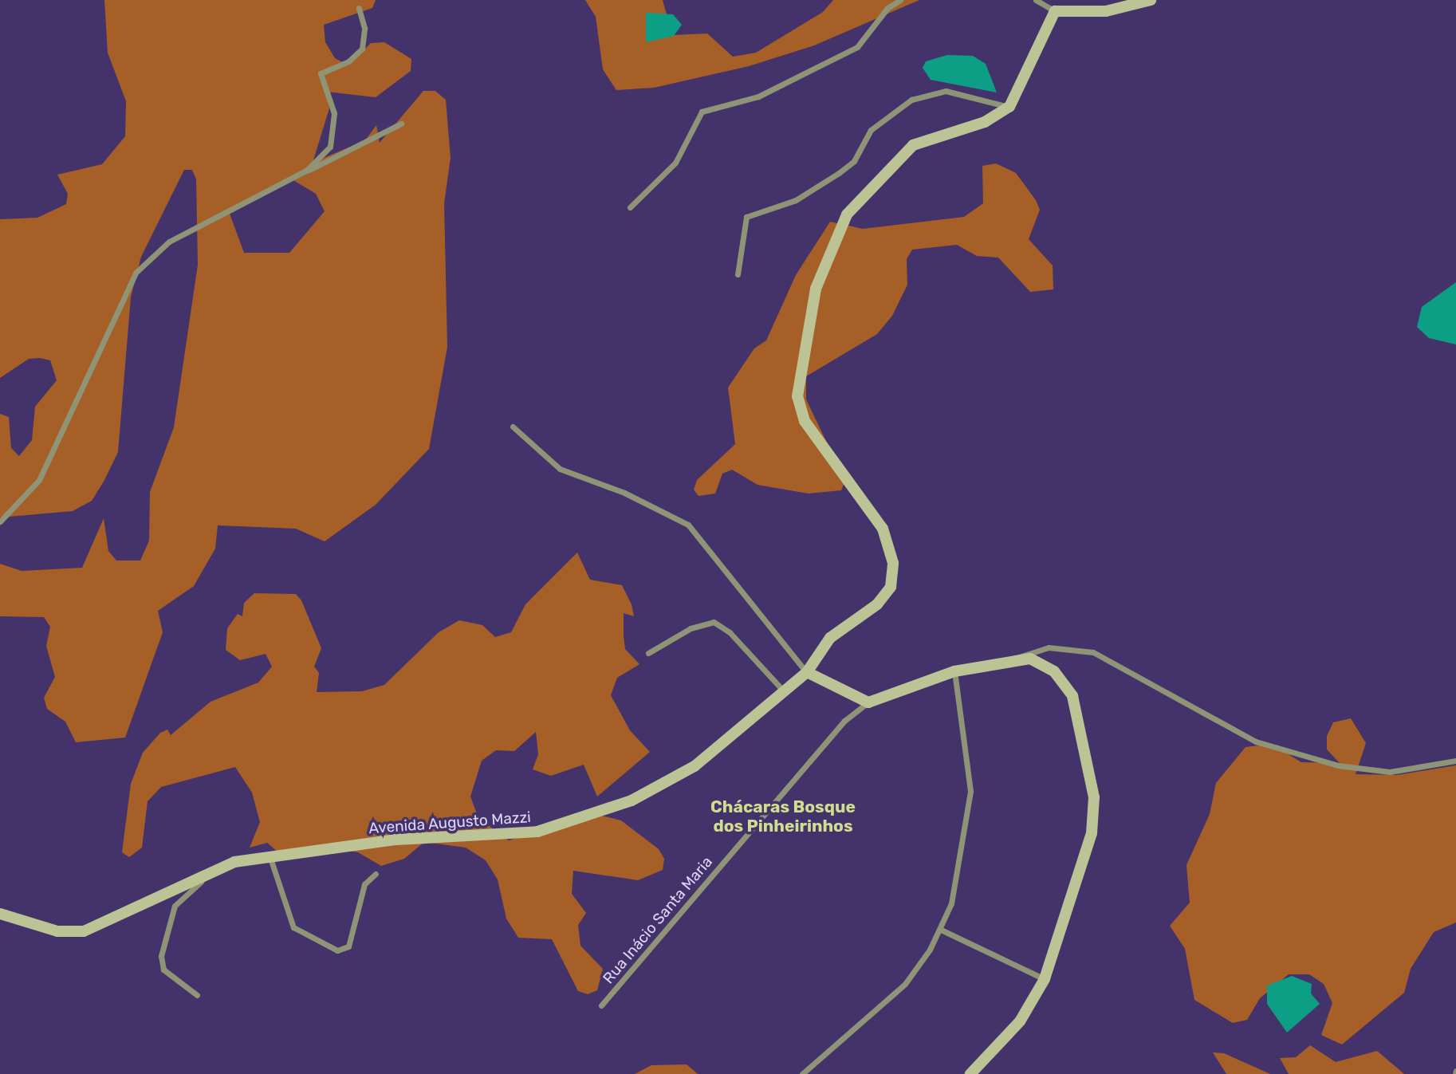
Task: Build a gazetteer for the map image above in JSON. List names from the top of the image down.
{
  "streets": {
    "street": ["Avenida Augusto Mazzi", "Rua Inácio Santa Maria"]
  },
  "districts": ["Chácaras Bosque dos Pinheirinhos"]
}
